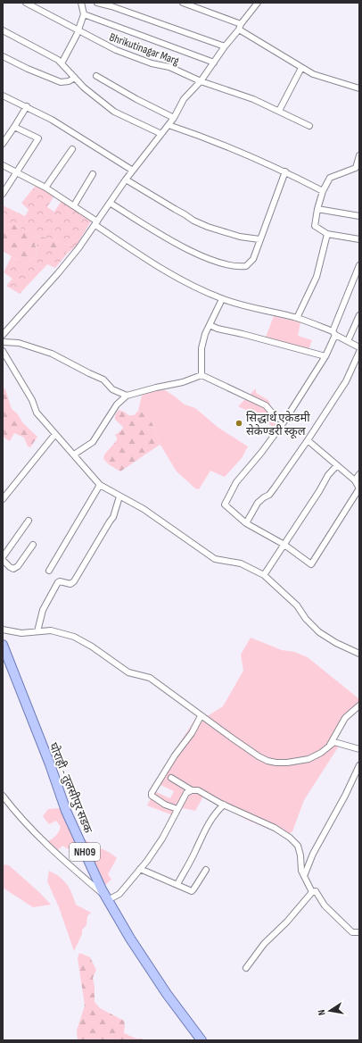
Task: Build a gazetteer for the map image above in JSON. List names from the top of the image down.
{
  "streets": {
    "main road": ["घोराही - तुलसीपुर सडक", "NH09"],
    "street": ["Bhrikutinagar Marg"]
  },
  "places": ["सिद्धार्थ एकेडमी सेकेण्डरी स्कूल"],
  "north": "left"
}
